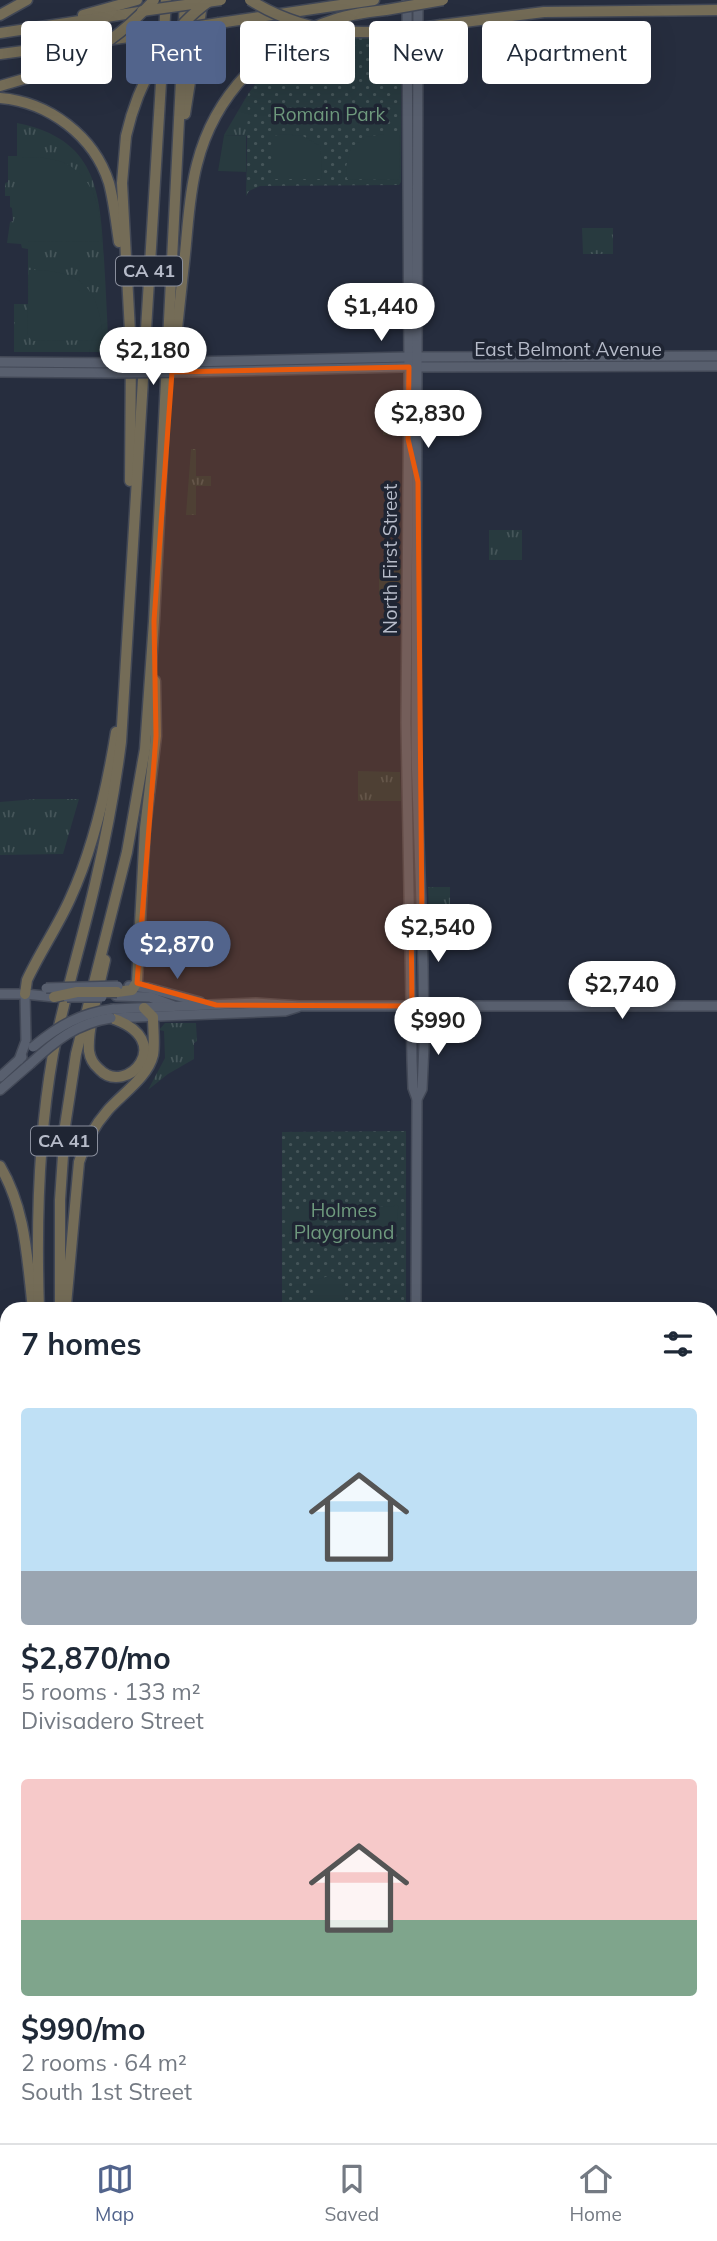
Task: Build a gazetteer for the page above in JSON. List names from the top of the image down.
{
  "streets": {
    "highway": ["CA 41"],
    "main road": ["East Belmont Avenue", "North First Street"]
  },
  "crossings": [
    ["East Belmont Avenue", "North First Street"]
  ],
  "parks": ["Romain Park", "Holmes Playground"],
  "page": {
    "chip": [
      "Buy",
      "Rent",
      "Filters",
      "New",
      "Apartment"
    ],
    "price": [
      "$1,440",
      "$2,180",
      "$2,830",
      "$2,540",
      "$2,870",
      "$2,740",
      "$990"
    ],
    "heading": "7 homes",
    "list": [
      {
        "name": "$2,870/mo",
        "note": "5 rooms · 133 m² · Divisadero Street"
      },
      {
        "name": "$990/mo",
        "note": "2 rooms · 64 m² · South 1st Street"
      }
    ],
    "tabs": ["Map", "Saved", "Home"]
  }
}
